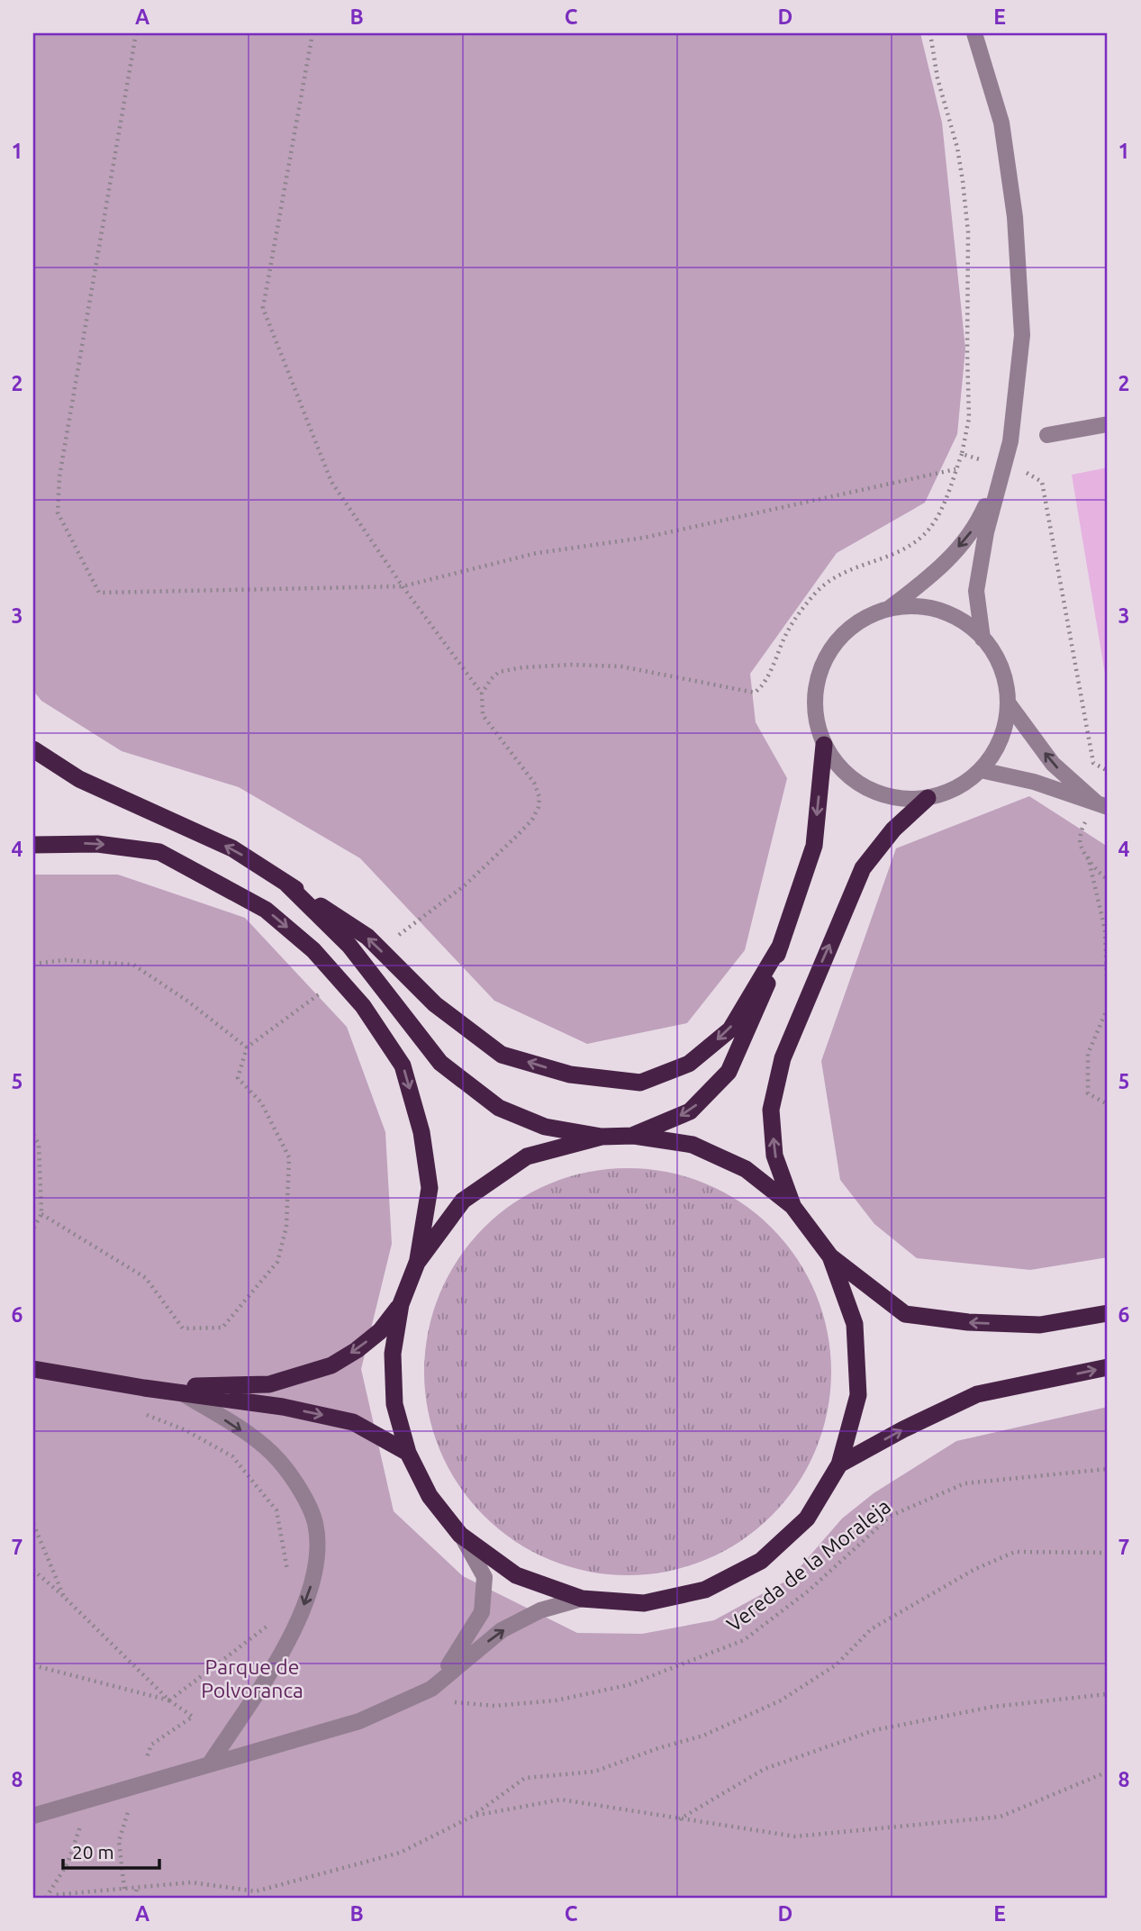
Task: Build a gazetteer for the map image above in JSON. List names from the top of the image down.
{
  "streets": {
    "path": ["Vereda de la Moraleja"]
  },
  "parks": ["Parque de Polvoranca"],
  "scale_bar": "20 m",
  "grid": {
    "columns": [
      "A",
      "B",
      "C",
      "D",
      "E"
    ],
    "rows": [
      "1",
      "2",
      "3",
      "4",
      "5",
      "6",
      "7",
      "8"
    ]
  }
}
